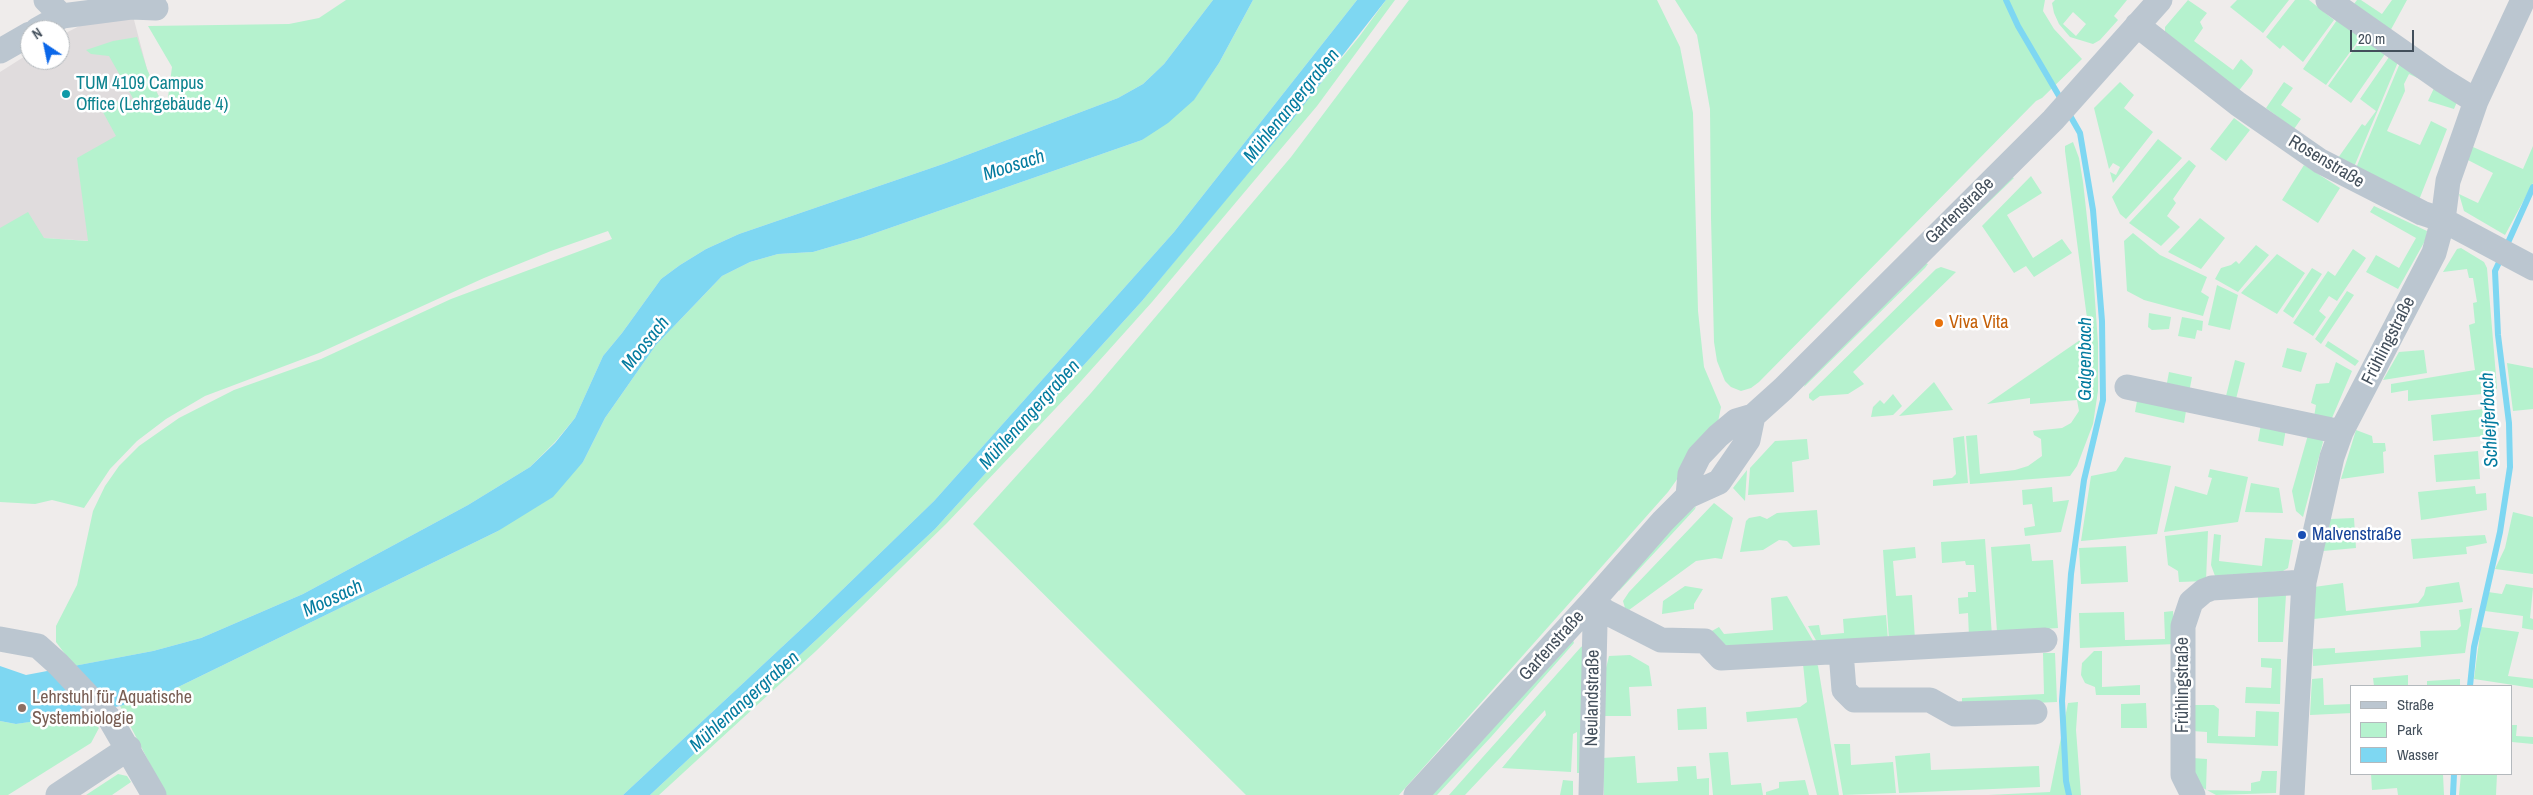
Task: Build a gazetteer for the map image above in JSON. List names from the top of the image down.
{
  "streets": {
    "street": [
      "Rosenstraße",
      "Gartenstraße",
      "Frühlingstraße",
      "Neulandstraße"
    ]
  },
  "crossings": [
    ["Rosenstraße", "Gartenstraße"],
    ["Rosenstraße", "Frühlingstraße"],
    ["Gartenstraße", "Neulandstraße"]
  ],
  "water": [
    "Mühlenangergraben",
    "Moosach",
    "Galgenbach",
    "Schleiferbach"
  ],
  "places": [
    "TUM 4109 Campus Office (Lehrgebäude 4)",
    "Viva Vita",
    "Malvenstraße",
    "Lehrstuhl für Aquatische Systembiologie"
  ],
  "legend": ["Straße", "Park", "Wasser"],
  "scale_bar": "20 m",
  "north": "top left"
}
